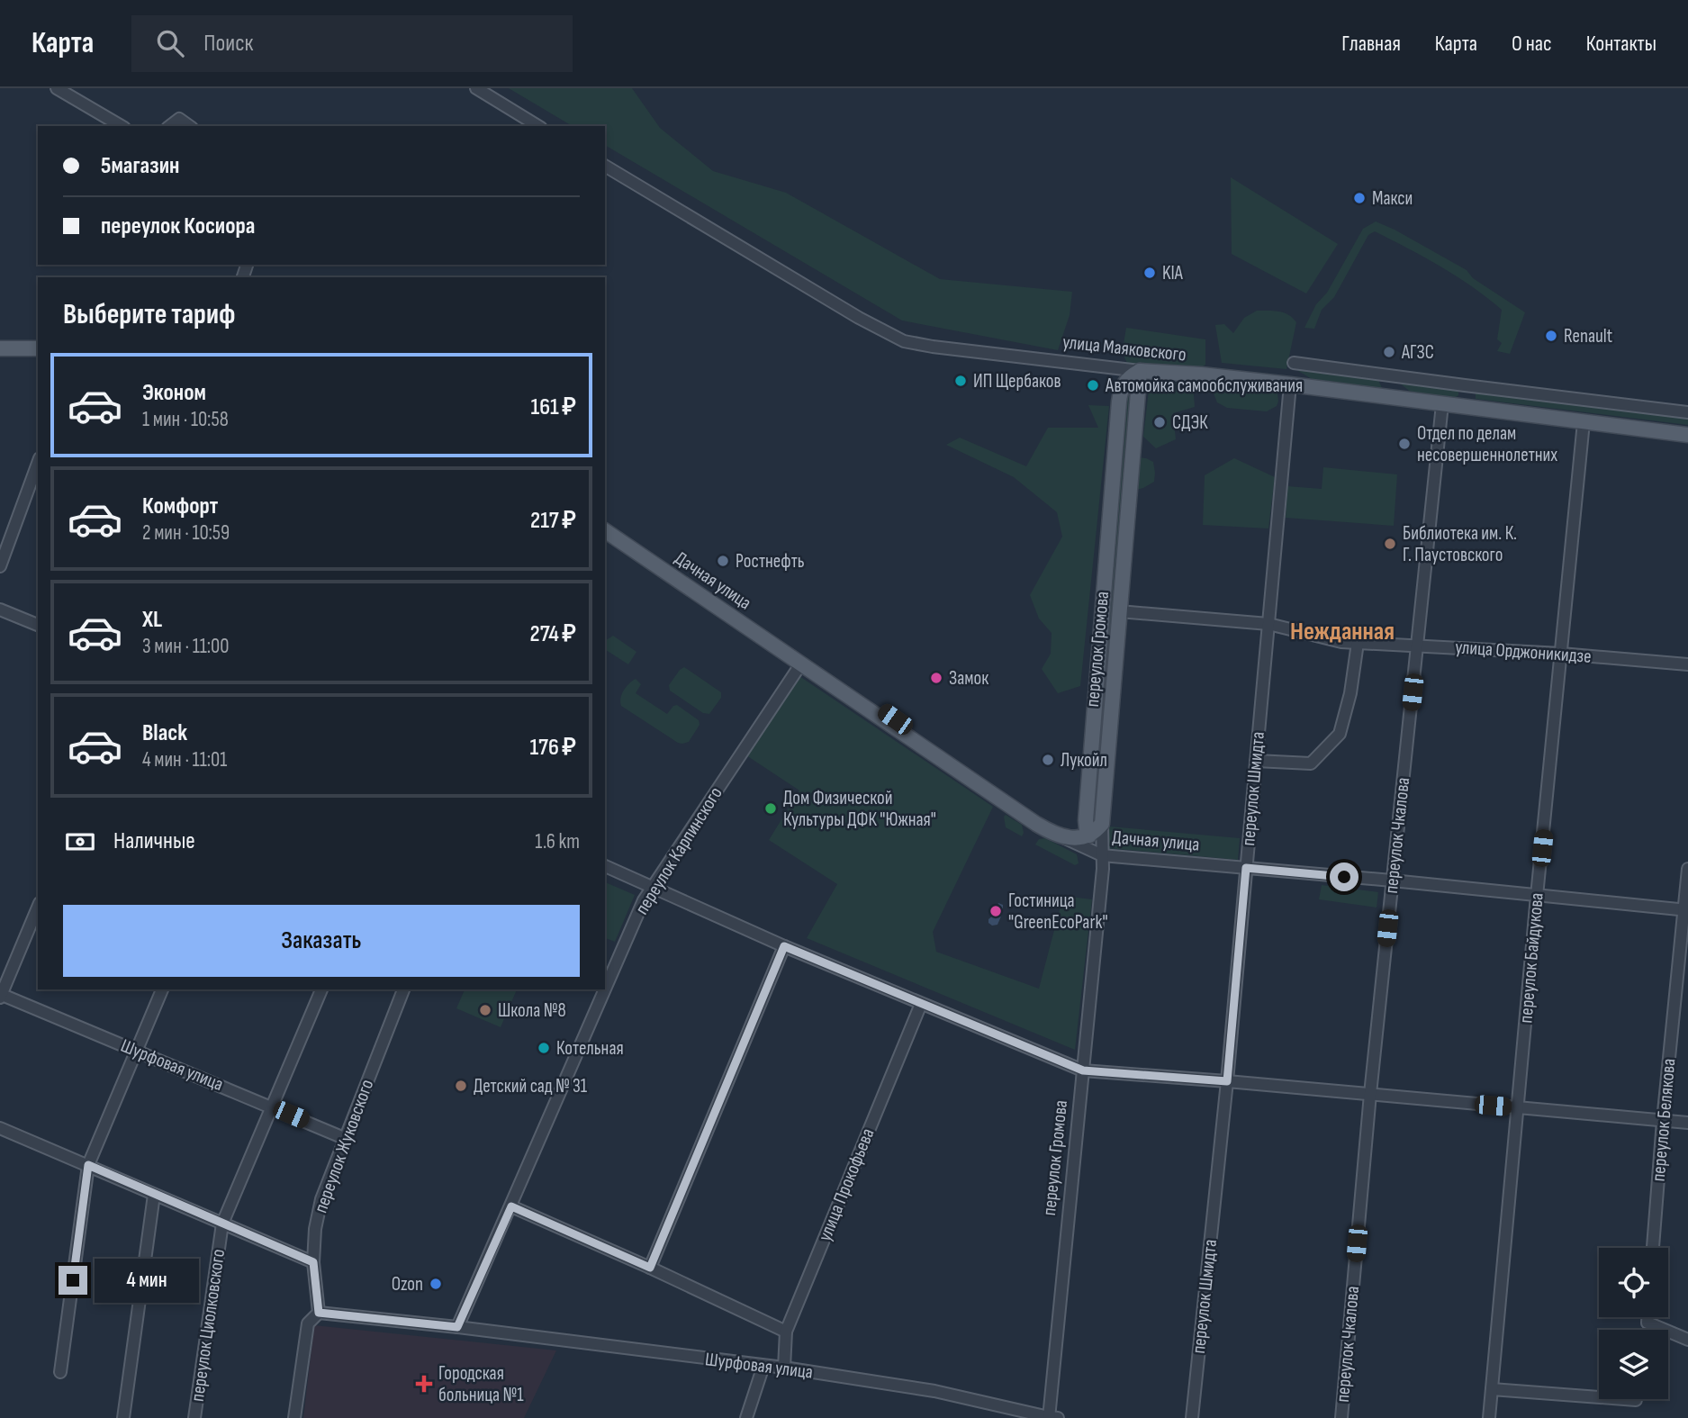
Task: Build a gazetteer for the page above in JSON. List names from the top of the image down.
{
  "streets": {
    "main road": ["улица Маяковского", "Дачная улица", "переулок Громова"],
    "street": [
      "улица Орджоникидзе",
      "переулок Шмидта",
      "переулок Чкалова",
      "переулок Карпинского",
      "переулок Байдукова",
      "Шурфовая улица",
      "переулок Белякова",
      "переулок Жуковского",
      "улица Прокофьева",
      "переулок Циолковского"
    ]
  },
  "crossings": [
    ["улица Маяковского", "переулок Громова"],
    ["улица Маяковского", "переулок Шмидта"],
    ["улица Маяковского", "переулок Чкалова"],
    ["улица Маяковского", "переулок Байдукова"],
    ["Дачная улица", "переулок Громова"],
    ["Дачная улица", "переулок Шмидта"],
    ["Дачная улица", "переулок Чкалова"],
    ["Дачная улица", "переулок Карпинского"],
    ["Дачная улица", "переулок Байдукова"],
    ["Дачная улица", "переулок Белякова"],
    ["переулок Громова", "улица Орджоникидзе"],
    ["переулок Громова", "Шурфовая улица"],
    ["улица Орджоникидзе", "переулок Шмидта"],
    ["улица Орджоникидзе", "переулок Чкалова"],
    ["улица Орджоникидзе", "переулок Байдукова"],
    ["переулок Карпинского", "Шурфовая улица"],
    ["Шурфовая улица", "переулок Жуковского"],
    ["Шурфовая улица", "улица Прокофьева"],
    ["Шурфовая улица", "переулок Циолковского"]
  ],
  "districts": ["Нежданная"],
  "places": {
    "other": [
      "Макси",
      "KIA",
      "Renault",
      "АГЗС",
      "ИП Щербаков",
      "Автомойка самообслуживания",
      "СДЭК",
      "Отдел по делам несовершеннолетних",
      "Библиотека им. К. Г. Паустовского",
      "Ростнефть",
      "Замок",
      "Лукойл",
      "Дом Физической Культуры ДФК \"Южная\"",
      "Гостиница \"GreenEcoPark\"",
      "Школа №8",
      "Котельная",
      "Детский сад № 31",
      "Ozon"
    ],
    "health": ["Городская больница №1"]
  },
  "page": {
    "header": "Карта",
    "search": "Поиск",
    "nav": [
      "Главная",
      "Карта",
      "О нас",
      "Контакты"
    ],
    "banner": ["5магазин", "переулок Косиора"],
    "heading": "Выберите тариф",
    "list": [
      {
        "name": "Эконом",
        "note": "1 мин · 10:58",
        "value": "161 ₽"
      },
      {
        "name": "Комфорт",
        "note": "2 мин · 10:59",
        "value": "217 ₽"
      },
      {
        "name": "XL",
        "note": "3 мин · 11:00",
        "value": "274 ₽"
      },
      {
        "name": "Black",
        "note": "4 мин · 11:01",
        "value": "176 ₽"
      }
    ],
    "pay": ["Наличные", "1.6 km"],
    "buttons": "Заказать",
    "bubble": "4 мин"
  }
}
